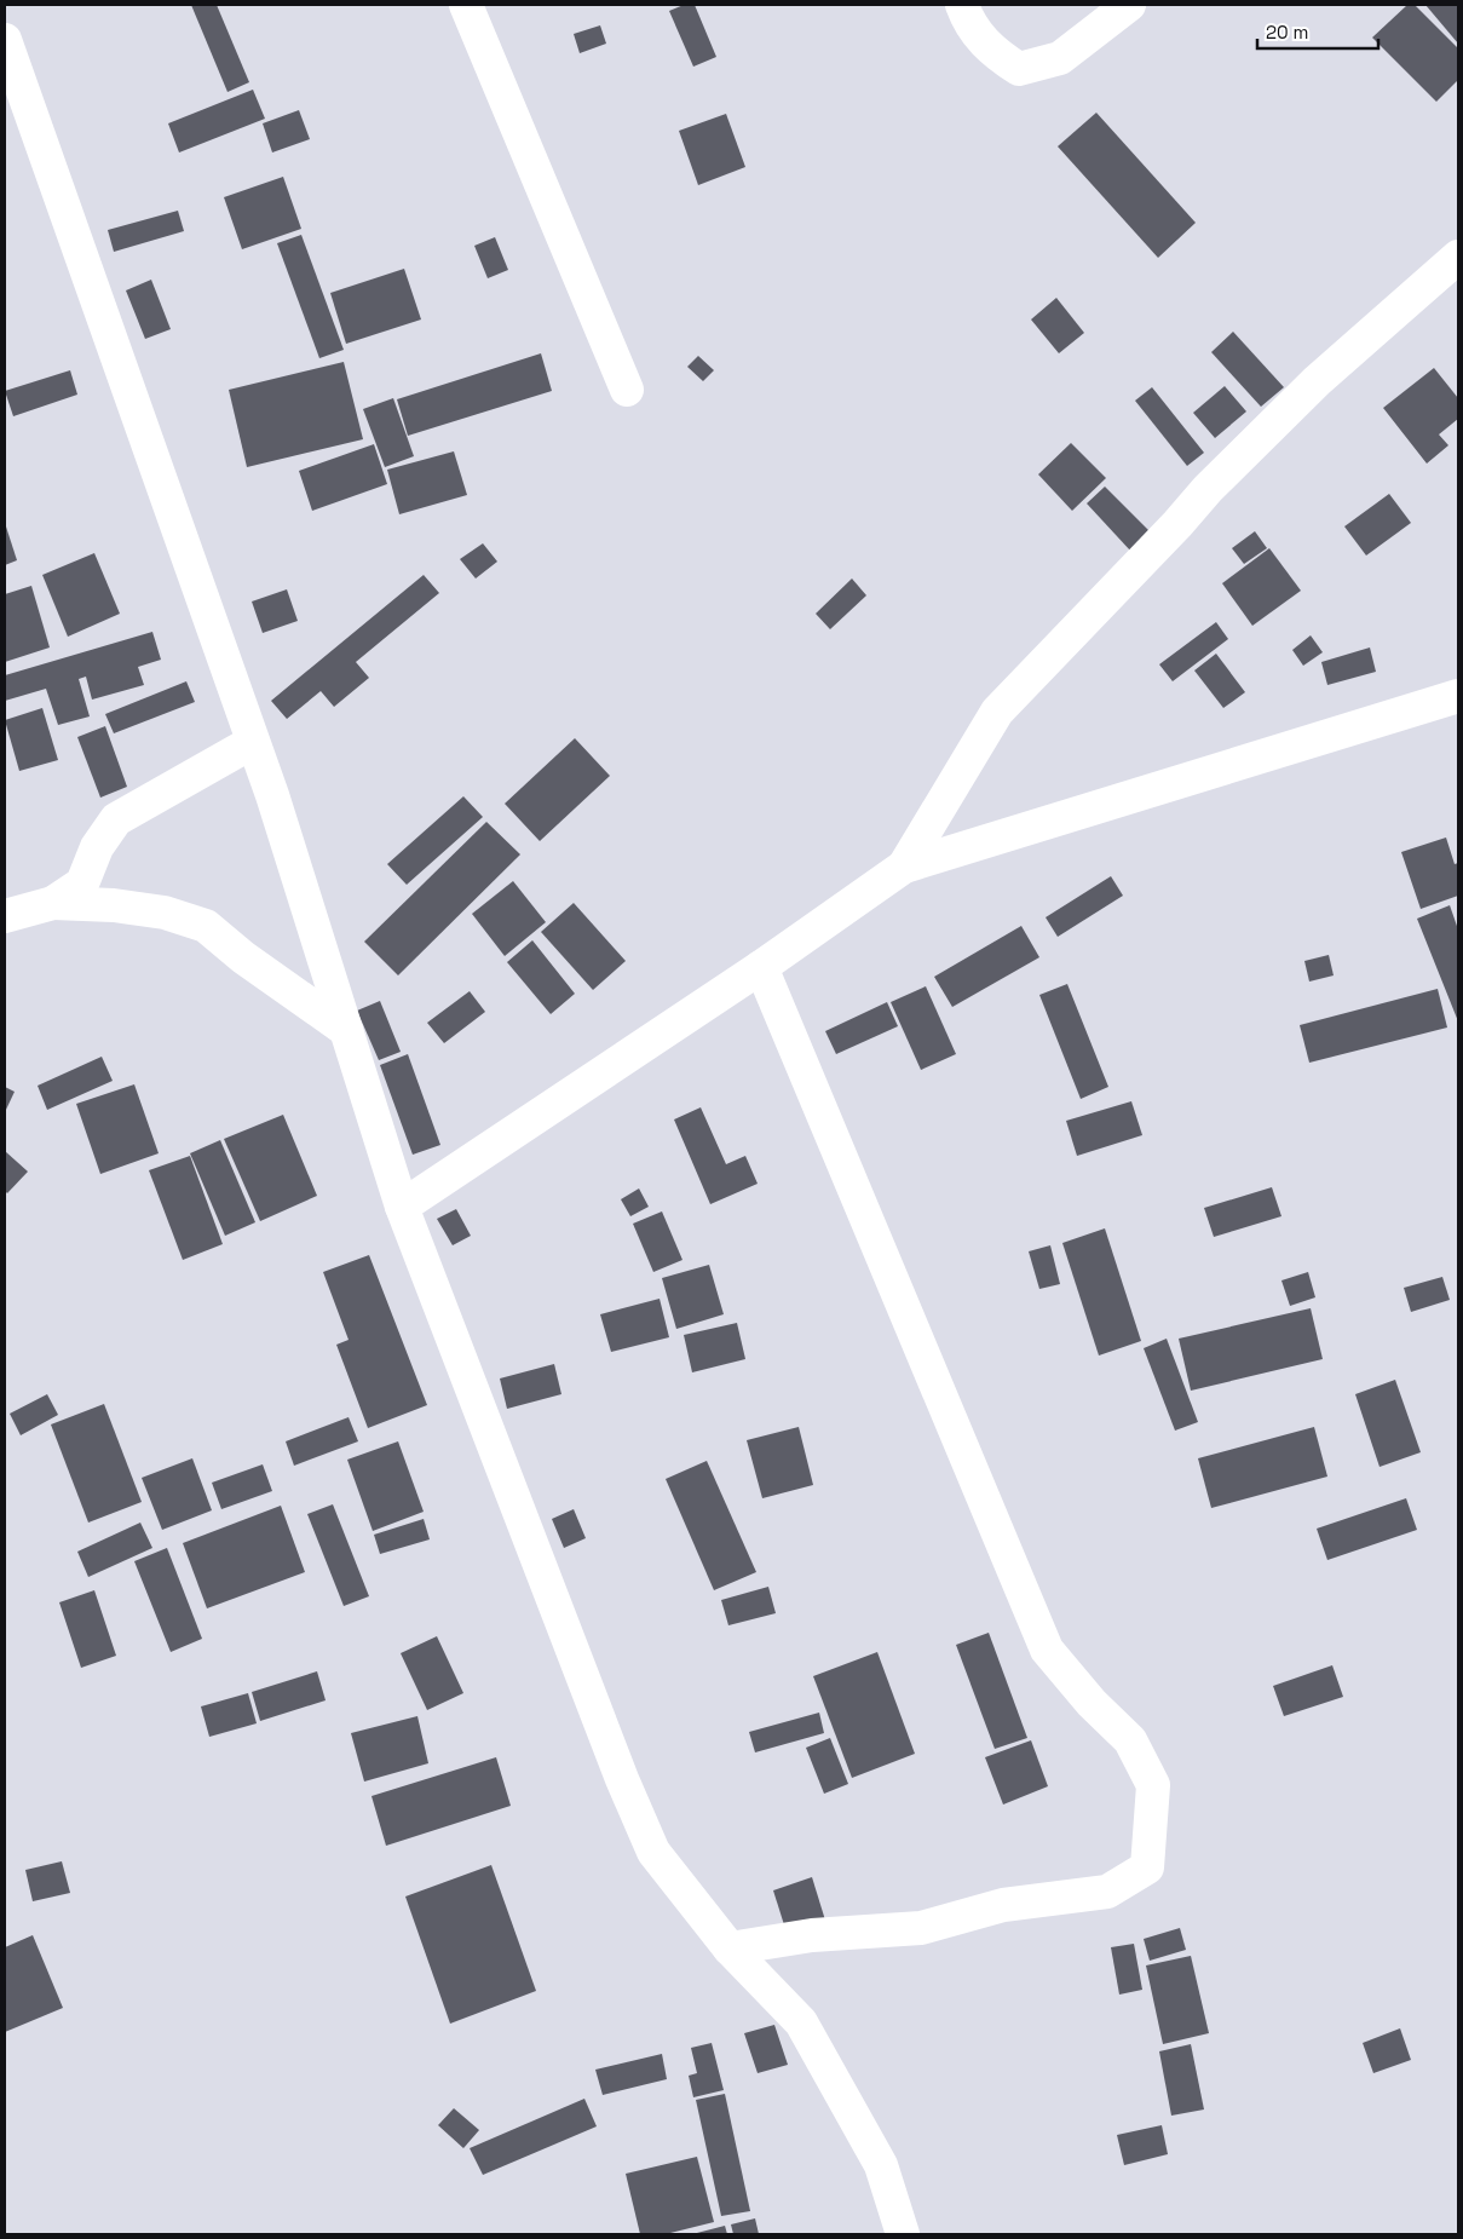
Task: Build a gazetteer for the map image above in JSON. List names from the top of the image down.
{
  "scale_bar": "20 m"
}
